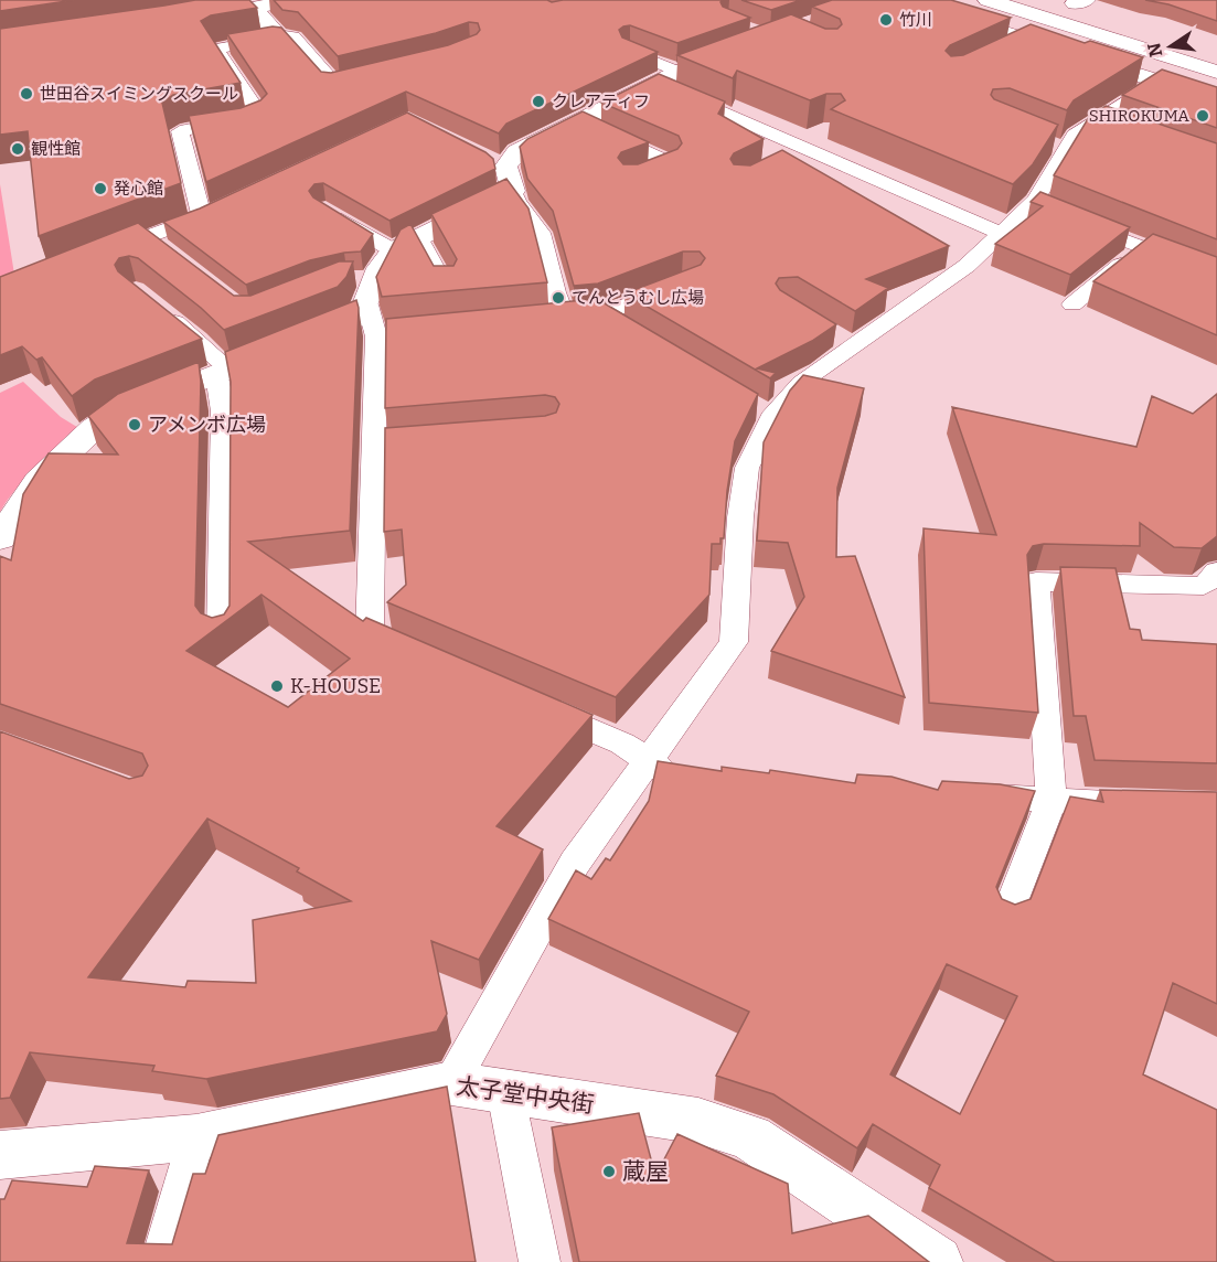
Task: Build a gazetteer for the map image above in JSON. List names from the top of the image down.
{
  "streets": {
    "main road": ["太子堂中央街"]
  },
  "places": [
    "竹川",
    "世田谷スイミングスクール",
    "クレアティフ",
    "SHIROKUMA",
    "観性館",
    "発心館",
    "てんとうむし広場",
    "アメンボ広場",
    "K-HOUSE",
    "蔵屋"
  ],
  "north": "left"
}
